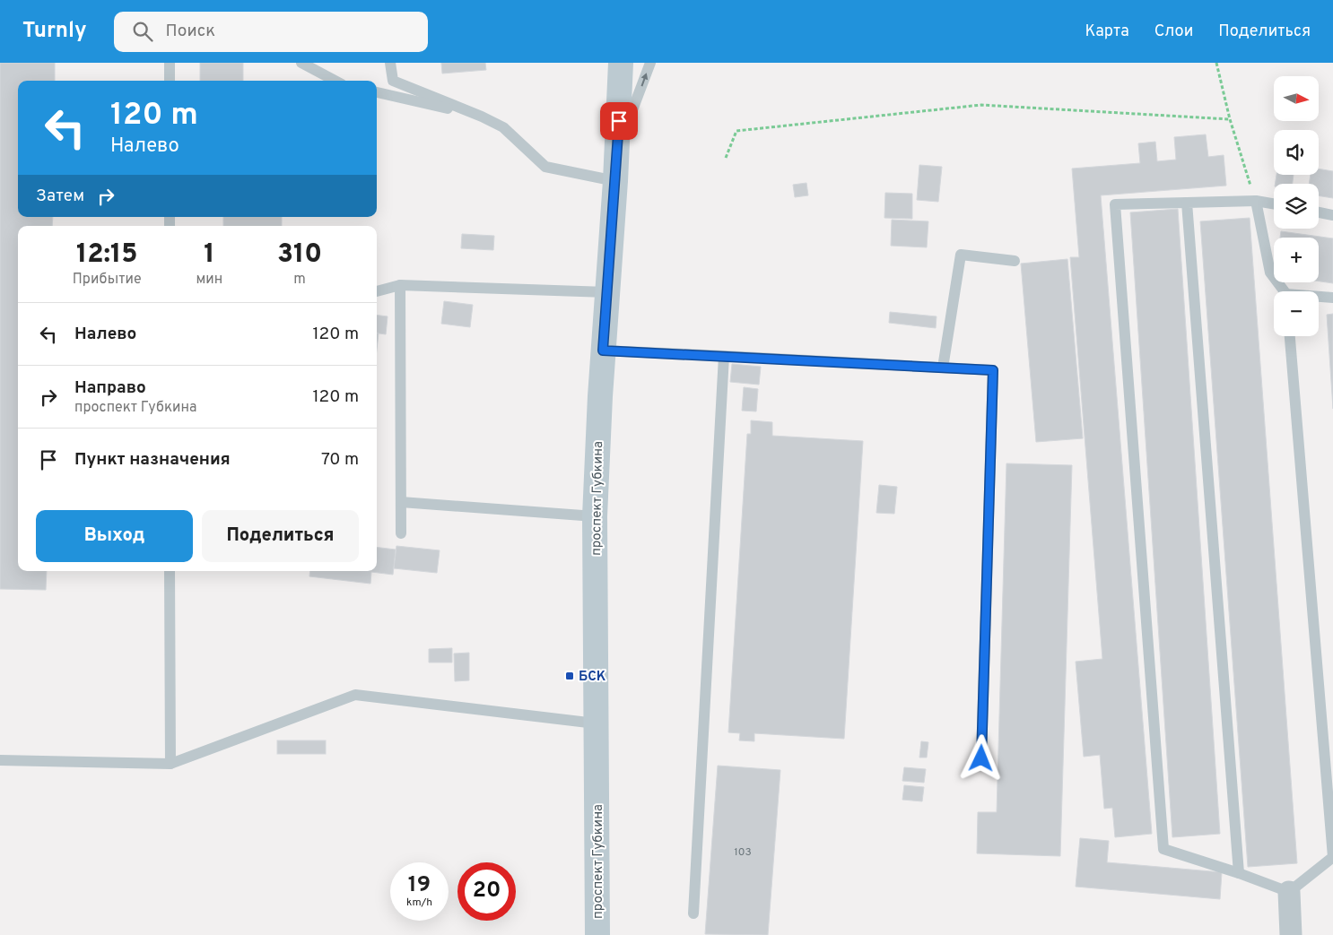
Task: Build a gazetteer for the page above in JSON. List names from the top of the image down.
{
  "streets": {
    "street": ["проспект Губкина"]
  },
  "places": {
    "transit": ["БСК"]
  },
  "house_numbers": ["103"],
  "north": "right",
  "page": {
    "header": "Turnly",
    "search": "Поиск",
    "nav": ["Карта", "Слои", "Поделиться"],
    "map_buttons": ["+", "−"],
    "turn": ["120 m", "Налево"],
    "then": "Затем",
    "eta": [
      "12:15",
      "Прибытие",
      "1",
      "мин",
      "310",
      "m"
    ],
    "list": [
      {
        "name": "Налево",
        "value": "120 m"
      },
      {
        "name": "Направо",
        "note": "проспект Губкина",
        "value": "120 m"
      },
      {
        "name": "Пункт назначения",
        "value": "70 m"
      }
    ],
    "buttons": ["Выход", "Поделиться"],
    "speed": "19 km/h",
    "limit": "20"
  }
}
